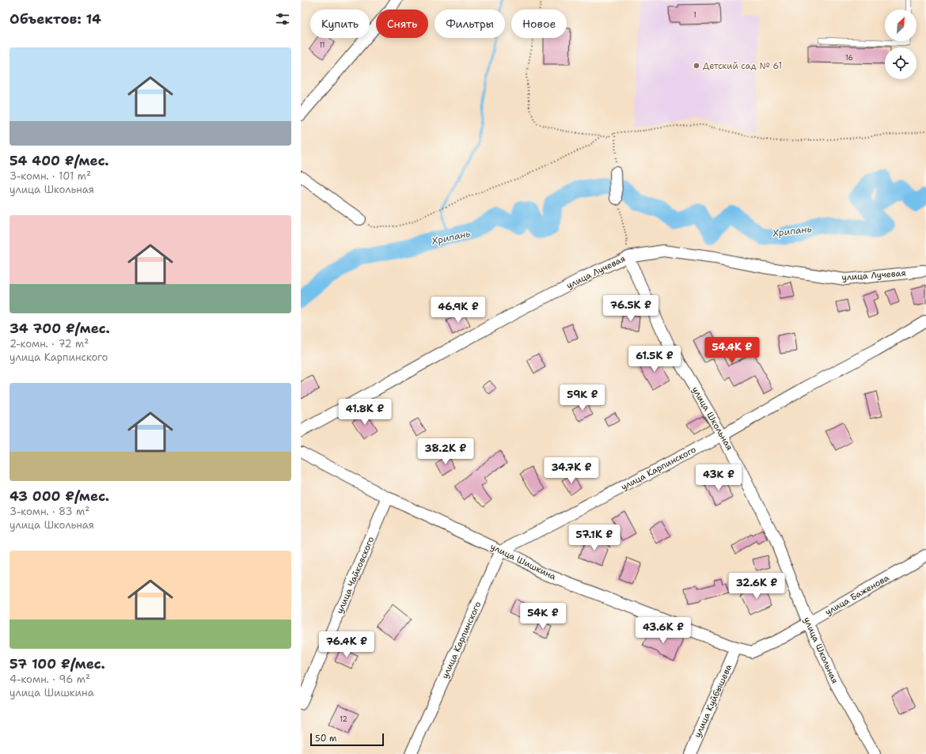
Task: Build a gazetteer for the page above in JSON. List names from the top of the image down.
{
  "streets": {
    "street": [
      "улица Лучевая",
      "улица Школьная",
      "улица Карпинского",
      "улица Шишкина",
      "улица Чайковского",
      "улица Баженова",
      "улица Куйбышева"
    ]
  },
  "crossings": [
    ["улица Лучевая", "улица Школьная"],
    ["улица Школьная", "улица Карпинского"],
    ["улица Школьная", "улица Баженова"],
    ["улица Карпинского", "улица Шишкина"],
    ["улица Шишкина", "улица Чайковского"],
    ["улица Шишкина", "улица Баженова"],
    ["улица Шишкина", "улица Куйбышева"],
    ["улица Баженова", "улица Куйбышева"]
  ],
  "water": ["Хрипань"],
  "places": ["Детский сад № 61"],
  "house_numbers": [
    "1",
    "11",
    "16",
    "12"
  ],
  "scale_bar": "50 m",
  "north": "top right",
  "page": {
    "heading": "Объектов: 14",
    "chip": [
      "Купить",
      "Снять",
      "Фильтры",
      "Новое"
    ],
    "list": [
      {
        "name": "54 400 ₽/мес.",
        "note": "3-комн. · 101 m² · улица Школьная"
      },
      {
        "name": "34 700 ₽/мес.",
        "note": "2-комн. · 72 m² · улица Карпинского"
      },
      {
        "name": "43 000 ₽/мес.",
        "note": "3-комн. · 83 m² · улица Школьная"
      },
      {
        "name": "57 100 ₽/мес.",
        "note": "4-комн. · 96 m² · улица Шишкина"
      }
    ],
    "price": [
      "76.5K ₽",
      "46.9K ₽",
      "54.4K ₽",
      "61.5K ₽",
      "59K ₽",
      "41.8K ₽",
      "38.2K ₽",
      "34.7K ₽",
      "43K ₽",
      "57.1K ₽",
      "32.6K ₽",
      "54K ₽",
      "43.6K ₽",
      "76.4K ₽"
    ],
    "scale": "50 m"
  }
}
